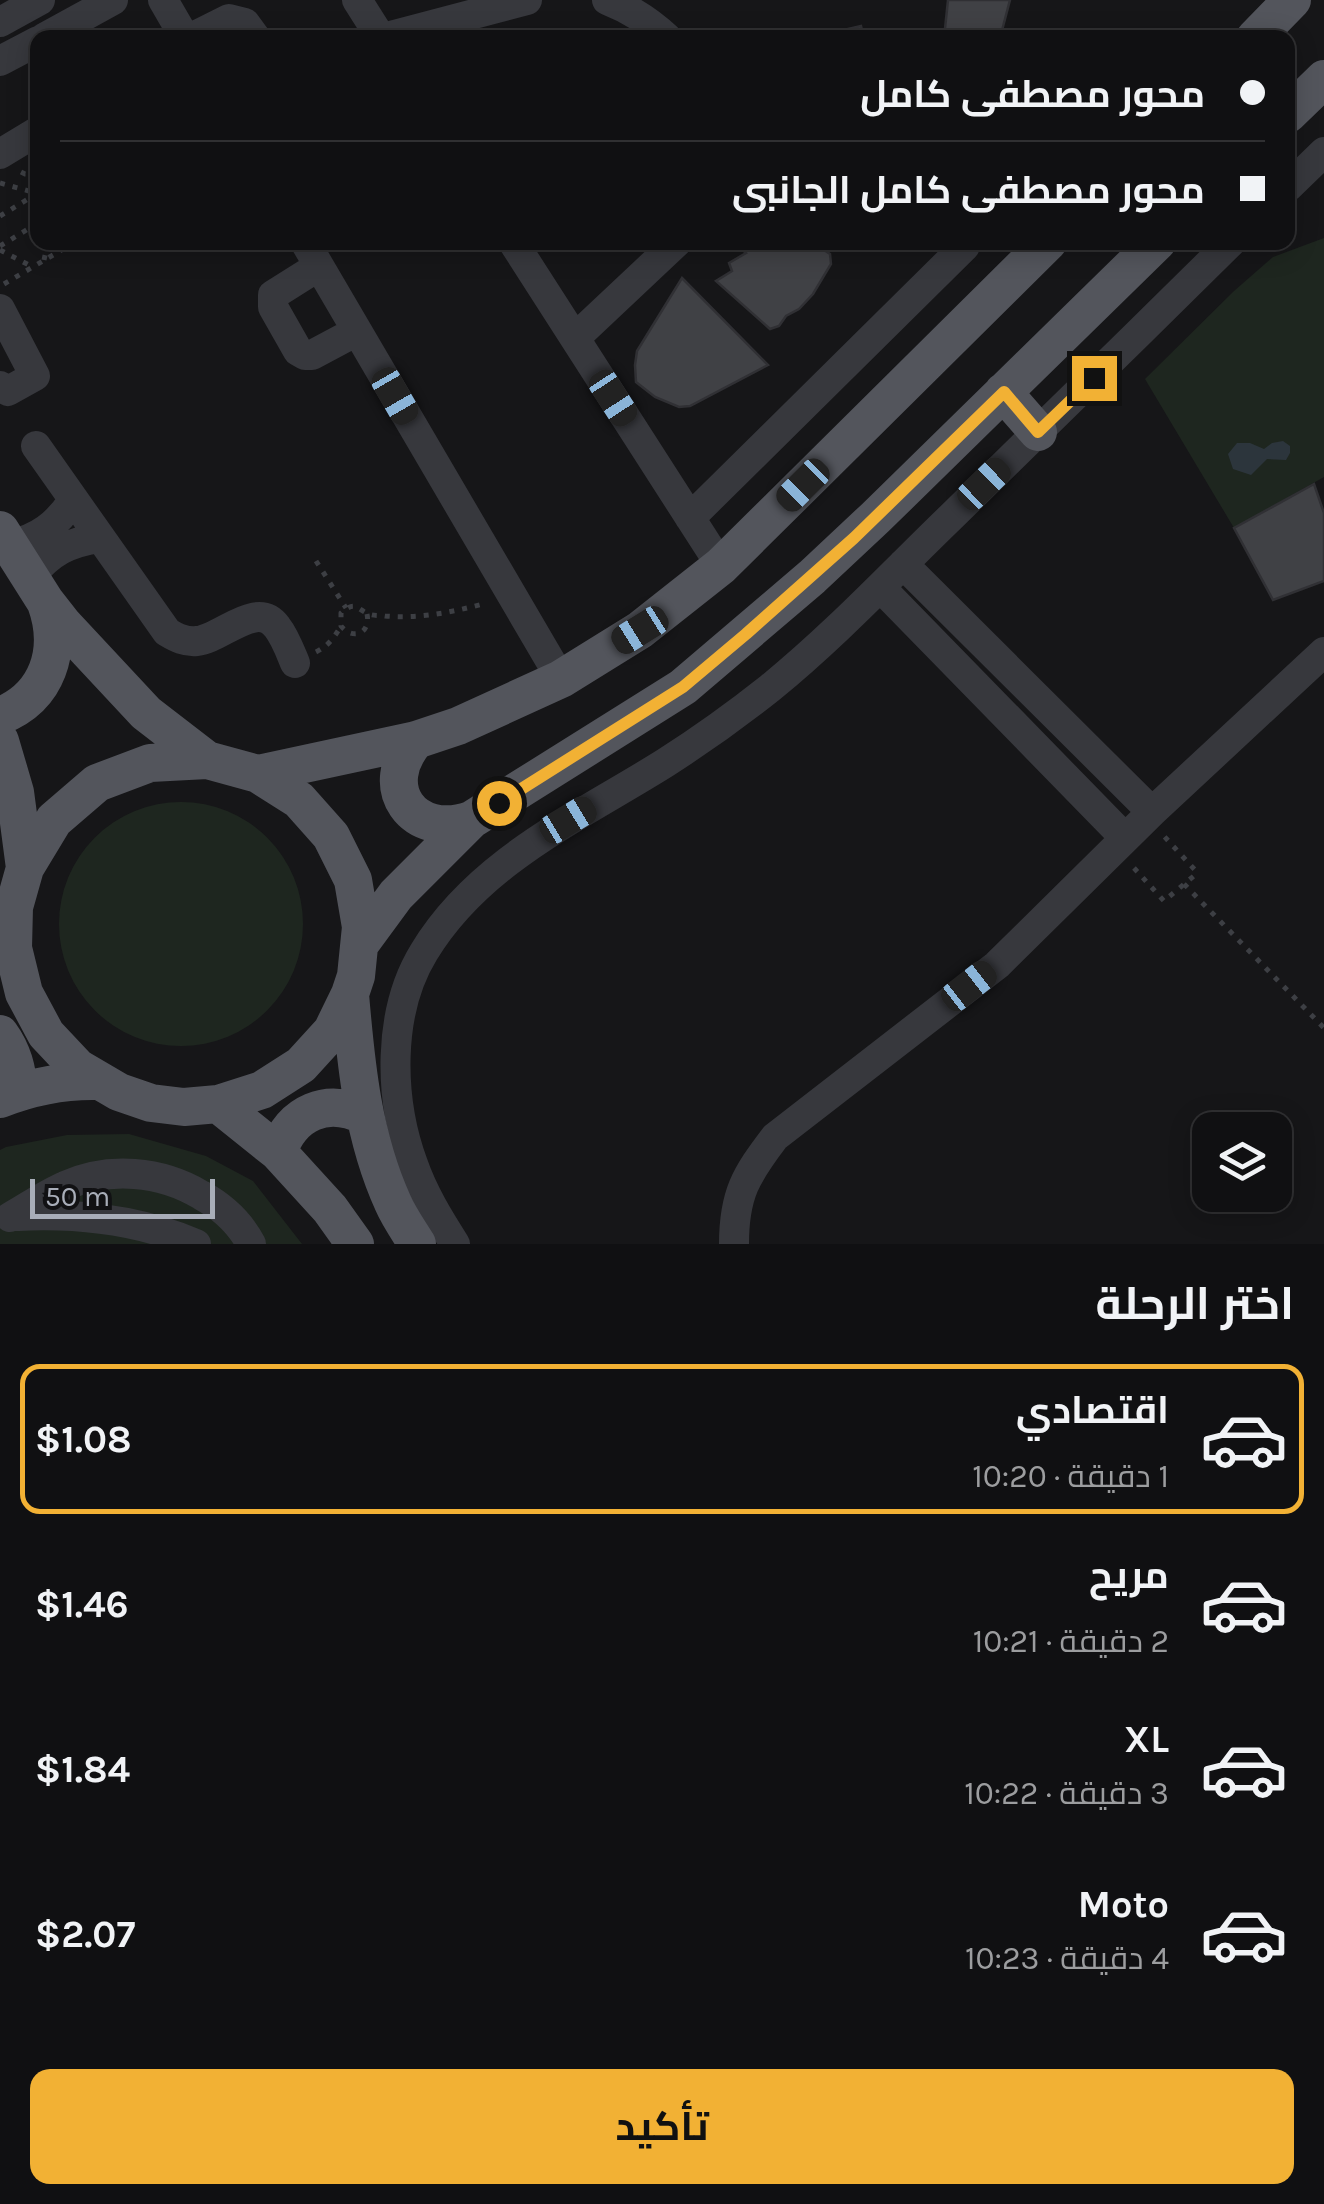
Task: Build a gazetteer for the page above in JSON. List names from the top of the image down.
{
  "scale_bar": "50 m",
  "page": {
    "banner": ["محور مصطفى كامل", "محور مصطفى كامل الجانبى"],
    "scale": "50 m",
    "heading": "اختر الرحلة",
    "list": [
      {
        "name": "اقتصادي",
        "note": "1 دقيقة · 10:20",
        "value": "$1.08"
      },
      {
        "name": "مريح",
        "note": "2 دقيقة · 10:21",
        "value": "$1.46"
      },
      {
        "name": "XL",
        "note": "3 دقيقة · 10:22",
        "value": "$1.84"
      },
      {
        "name": "Moto",
        "note": "4 دقيقة · 10:23",
        "value": "$2.07"
      }
    ],
    "buttons": "تأكيد"
  }
}
